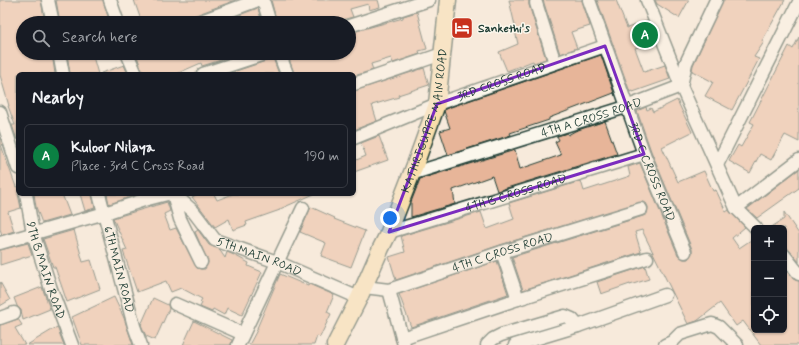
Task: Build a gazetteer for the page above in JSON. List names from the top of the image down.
{
  "streets": {
    "main road": ["KATHRIGUPPE MAIN ROAD"],
    "street": [
      "3RD CROSS ROAD",
      "4TH A CROSS ROAD",
      "3RD C CROSS ROAD",
      "4TH B CROSS ROAD",
      "4TH C CROSS ROAD",
      "5TH MAIN ROAD",
      "9TH B MAIN ROAD",
      "6TH MAIN ROAD"
    ]
  },
  "crossings": [
    ["3RD CROSS ROAD", "KATHRIGUPPE MAIN ROAD"],
    ["3RD CROSS ROAD", "3RD C CROSS ROAD"],
    ["4TH A CROSS ROAD", "KATHRIGUPPE MAIN ROAD"],
    ["4TH A CROSS ROAD", "3RD C CROSS ROAD"],
    ["KATHRIGUPPE MAIN ROAD", "4TH B CROSS ROAD"],
    ["KATHRIGUPPE MAIN ROAD", "4TH C CROSS ROAD"],
    ["KATHRIGUPPE MAIN ROAD", "5TH MAIN ROAD"],
    ["3RD C CROSS ROAD", "4TH B CROSS ROAD"],
    ["4TH C CROSS ROAD", "5TH MAIN ROAD"]
  ],
  "places": {
    "hotel": ["Sankethi's"]
  },
  "page": {
    "search": "Search here",
    "pins": "A",
    "heading": "Nearby",
    "list": [
      {
        "mark": "A",
        "name": "Kuloor Nilaya",
        "note": "Place · 3rd C Cross Road",
        "value": "190 m"
      }
    ],
    "map_buttons": ["+", "−"]
  }
}
